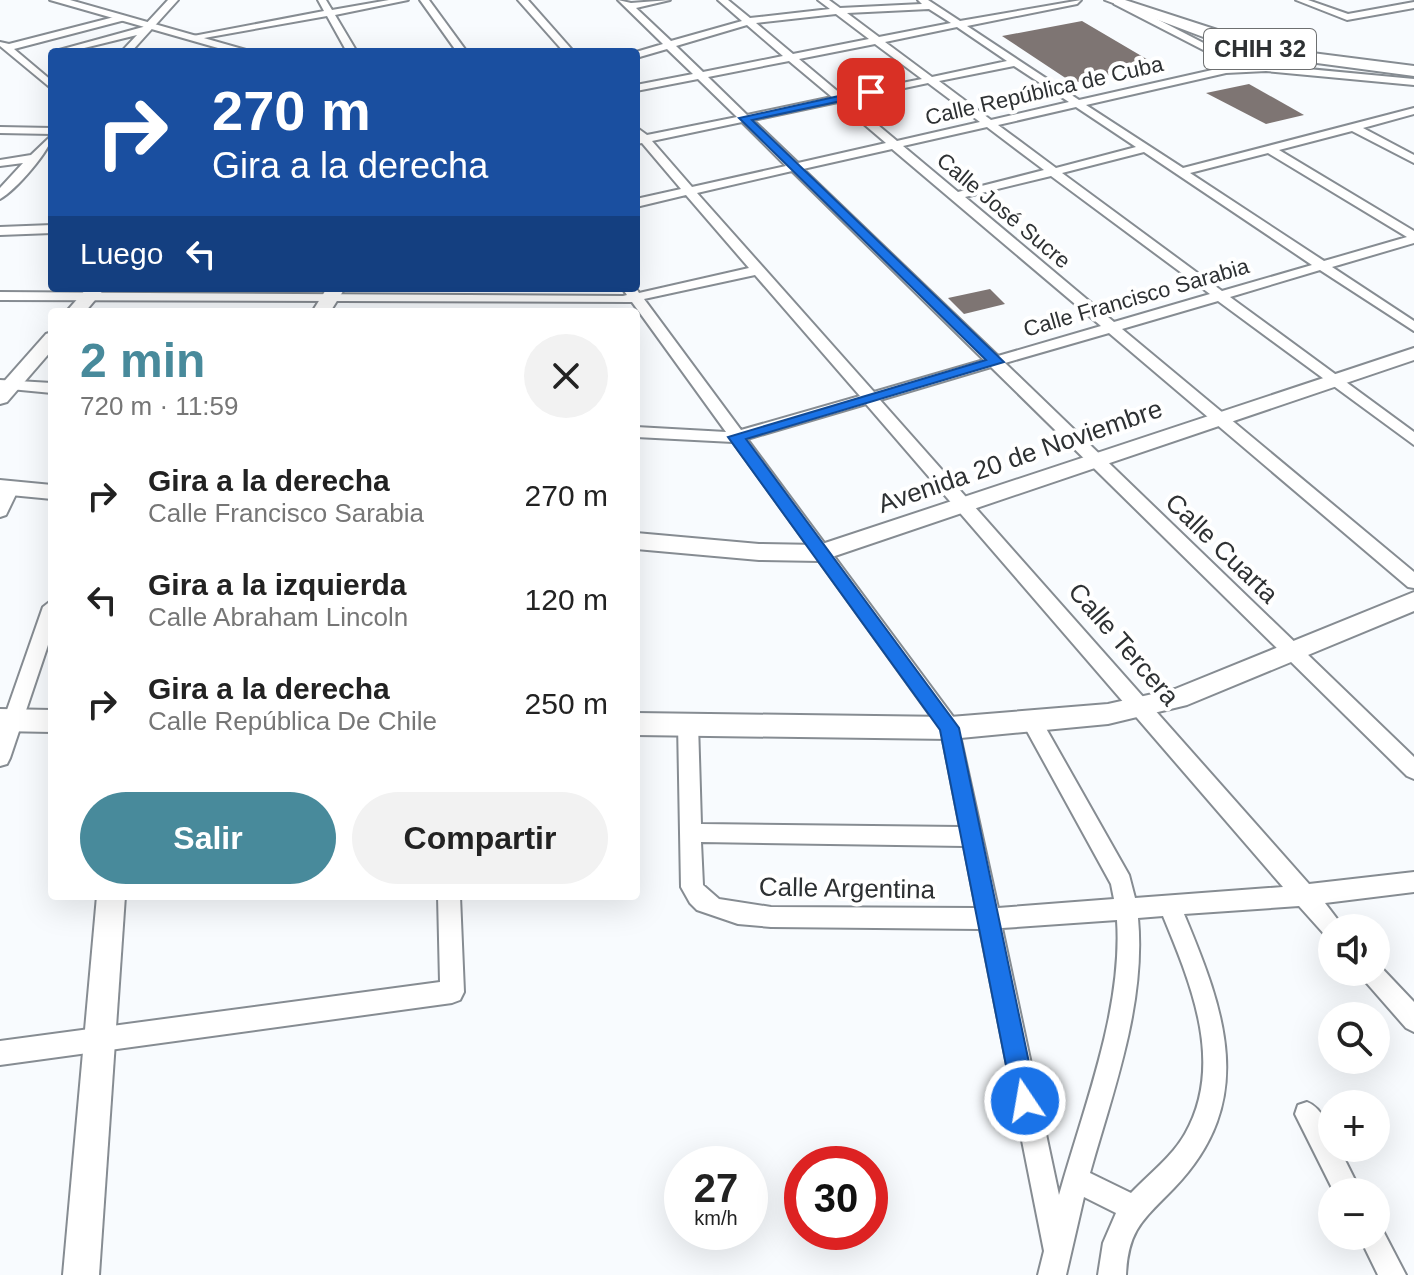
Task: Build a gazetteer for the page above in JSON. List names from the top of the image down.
{
  "streets": {
    "main road": ["CHIH 32"],
    "street": [
      "Calle República de Cuba",
      "Calle José Sucre",
      "Calle Francisco Sarabia",
      "Avenida 20 de Noviembre",
      "Calle Cuarta",
      "Calle Tercera",
      "Calle Argentina"
    ]
  },
  "crossings": [
    ["CHIH 32", "Calle República de Cuba"],
    ["Calle República de Cuba", "Calle José Sucre"],
    ["Calle República de Cuba", "Calle Cuarta"],
    ["Calle República de Cuba", "Calle Tercera"],
    ["Calle José Sucre", "Calle Francisco Sarabia"],
    ["Calle José Sucre", "Avenida 20 de Noviembre"],
    ["Calle Francisco Sarabia", "Calle Cuarta"],
    ["Calle Francisco Sarabia", "Calle Tercera"],
    ["Avenida 20 de Noviembre", "Calle Cuarta"],
    ["Avenida 20 de Noviembre", "Calle Tercera"],
    ["Calle Tercera", "Calle Argentina"]
  ],
  "page": {
    "turn": ["270 m", "Gira a la derecha"],
    "then": "Luego",
    "heading": ["2 min", "720 m · 11:59"],
    "list": [
      {
        "name": "Gira a la derecha",
        "note": "Calle Francisco Sarabia",
        "value": "270 m"
      },
      {
        "name": "Gira a la izquierda",
        "note": "Calle Abraham Lincoln",
        "value": "120 m"
      },
      {
        "name": "Gira a la derecha",
        "note": "Calle República De Chile",
        "value": "250 m"
      }
    ],
    "buttons": ["Salir", "Compartir"],
    "map_buttons": ["+", "−"],
    "speed": "27 km/h",
    "limit": "30"
  }
}
